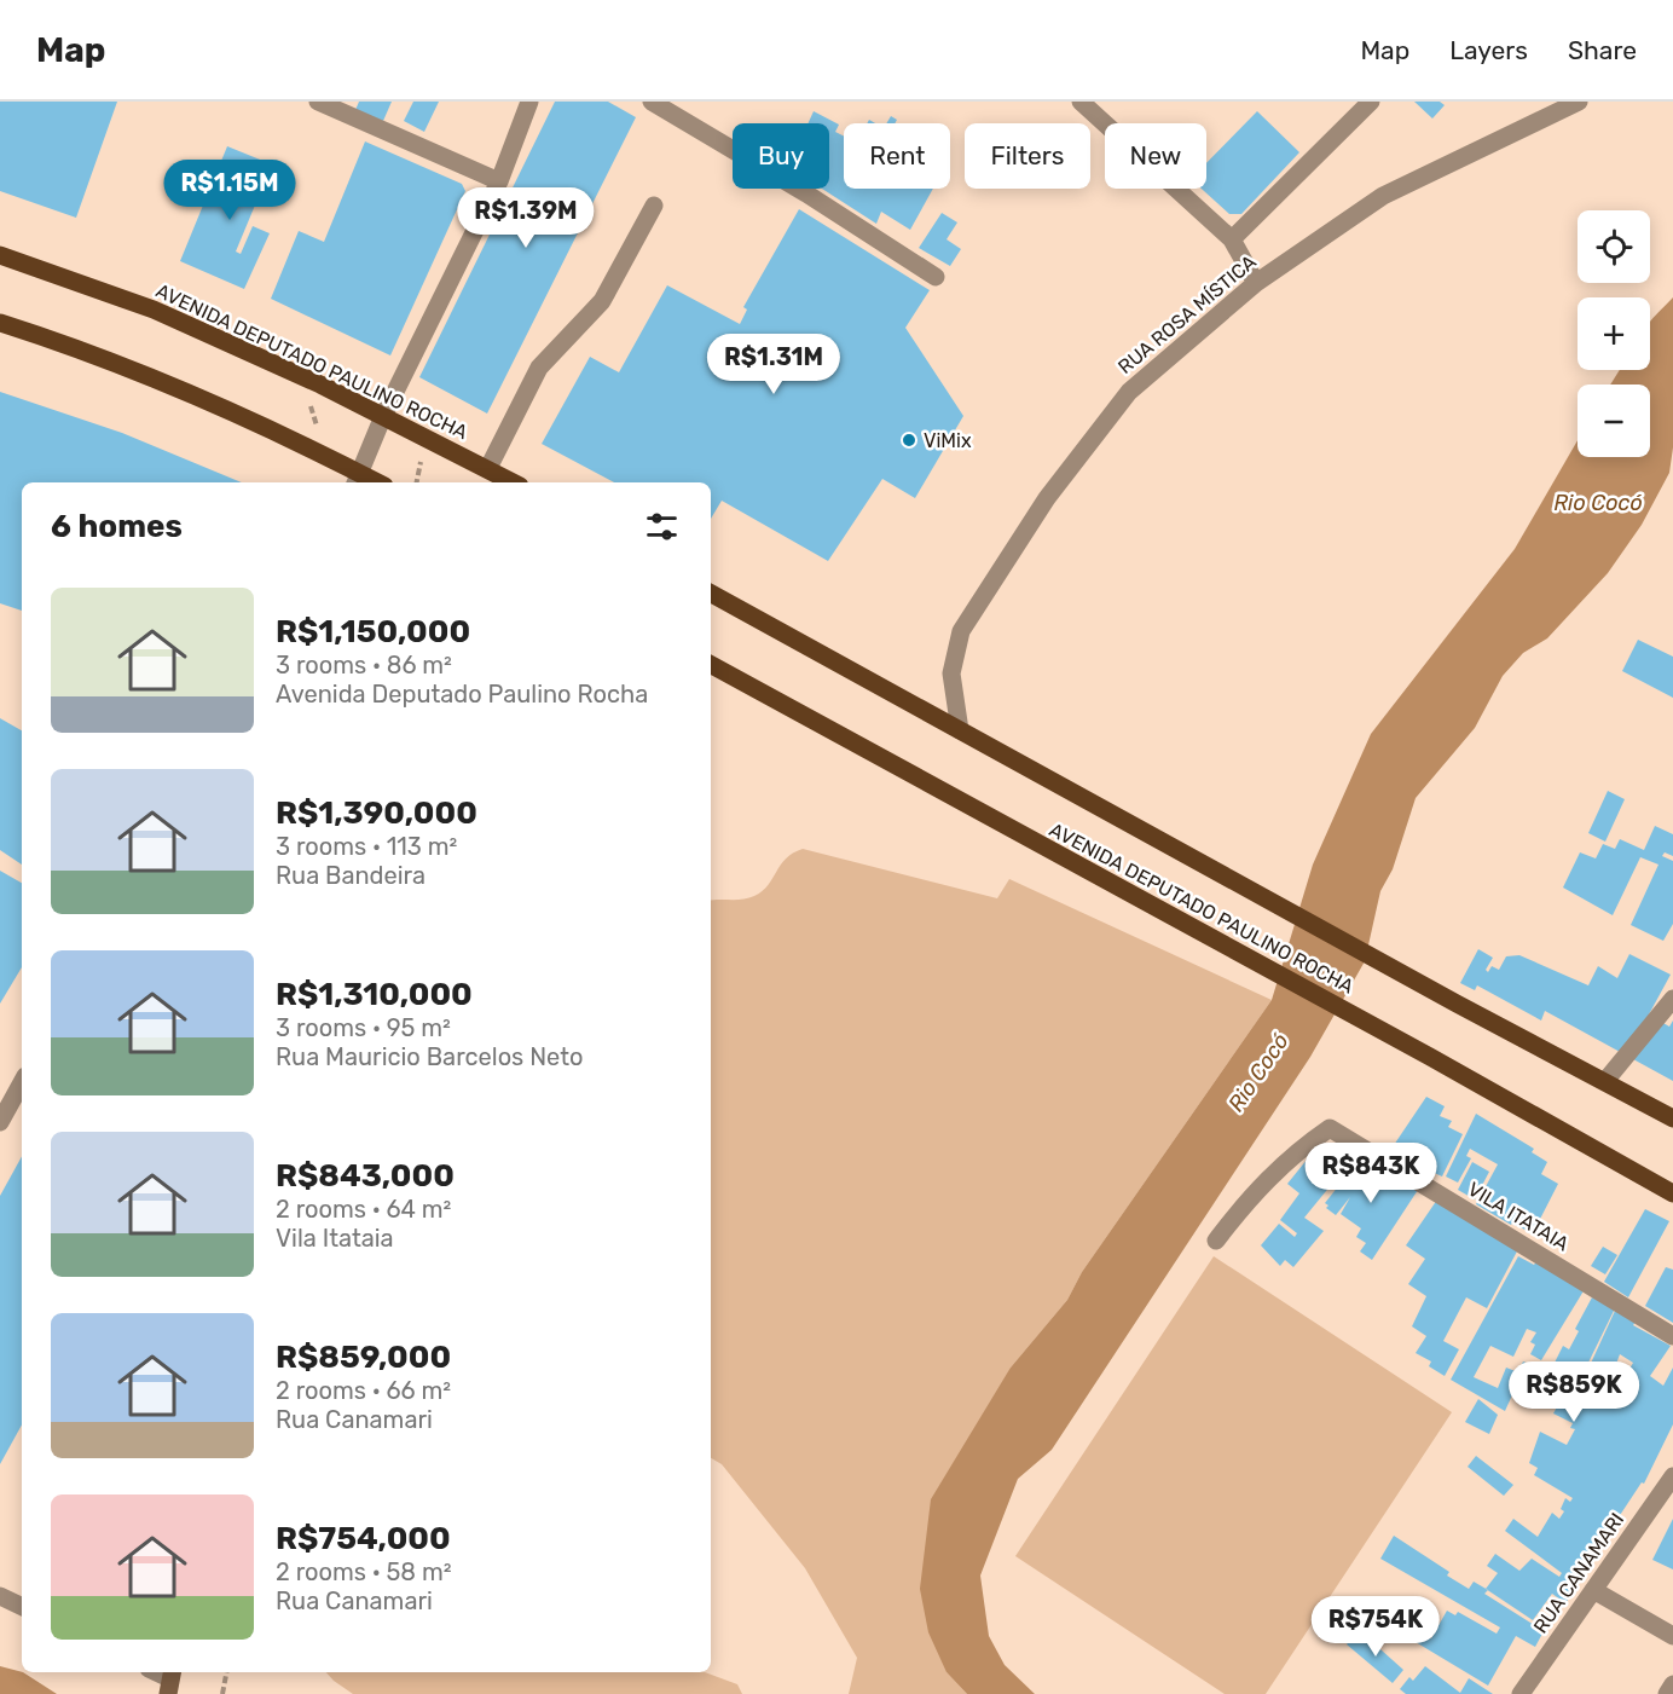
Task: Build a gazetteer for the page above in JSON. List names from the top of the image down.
{
  "streets": {
    "main road": ["AVENIDA DEPUTADO PAULINO ROCHA"],
    "street": ["RUA ROSA MÍSTICA", "VILA ITATAIA", "RUA CANAMARI"]
  },
  "crossings": [
    ["RUA ROSA MÍSTICA", "AVENIDA DEPUTADO PAULINO ROCHA"]
  ],
  "water": ["Rio Cocó"],
  "places": ["ViMix"],
  "page": {
    "header": "Map",
    "nav": ["Map", "Layers", "Share"],
    "chip": [
      "Buy",
      "Rent",
      "Filters",
      "New"
    ],
    "price": [
      "R$1.15M",
      "R$1.39M",
      "R$1.31M",
      "R$843K",
      "R$859K",
      "R$754K"
    ],
    "map_buttons": ["+", "−"],
    "heading": "6 homes",
    "list": [
      {
        "name": "R$1,150,000",
        "note": "3 rooms · 86 m² · Avenida Deputado Paulino Rocha"
      },
      {
        "name": "R$1,390,000",
        "note": "3 rooms · 113 m² · Rua Bandeira"
      },
      {
        "name": "R$1,310,000",
        "note": "3 rooms · 95 m² · Rua Mauricio Barcelos Neto"
      },
      {
        "name": "R$843,000",
        "note": "2 rooms · 64 m² · Vila Itataia"
      },
      {
        "name": "R$859,000",
        "note": "2 rooms · 66 m² · Rua Canamari"
      },
      {
        "name": "R$754,000",
        "note": "2 rooms · 58 m² · Rua Canamari"
      }
    ]
  }
}
